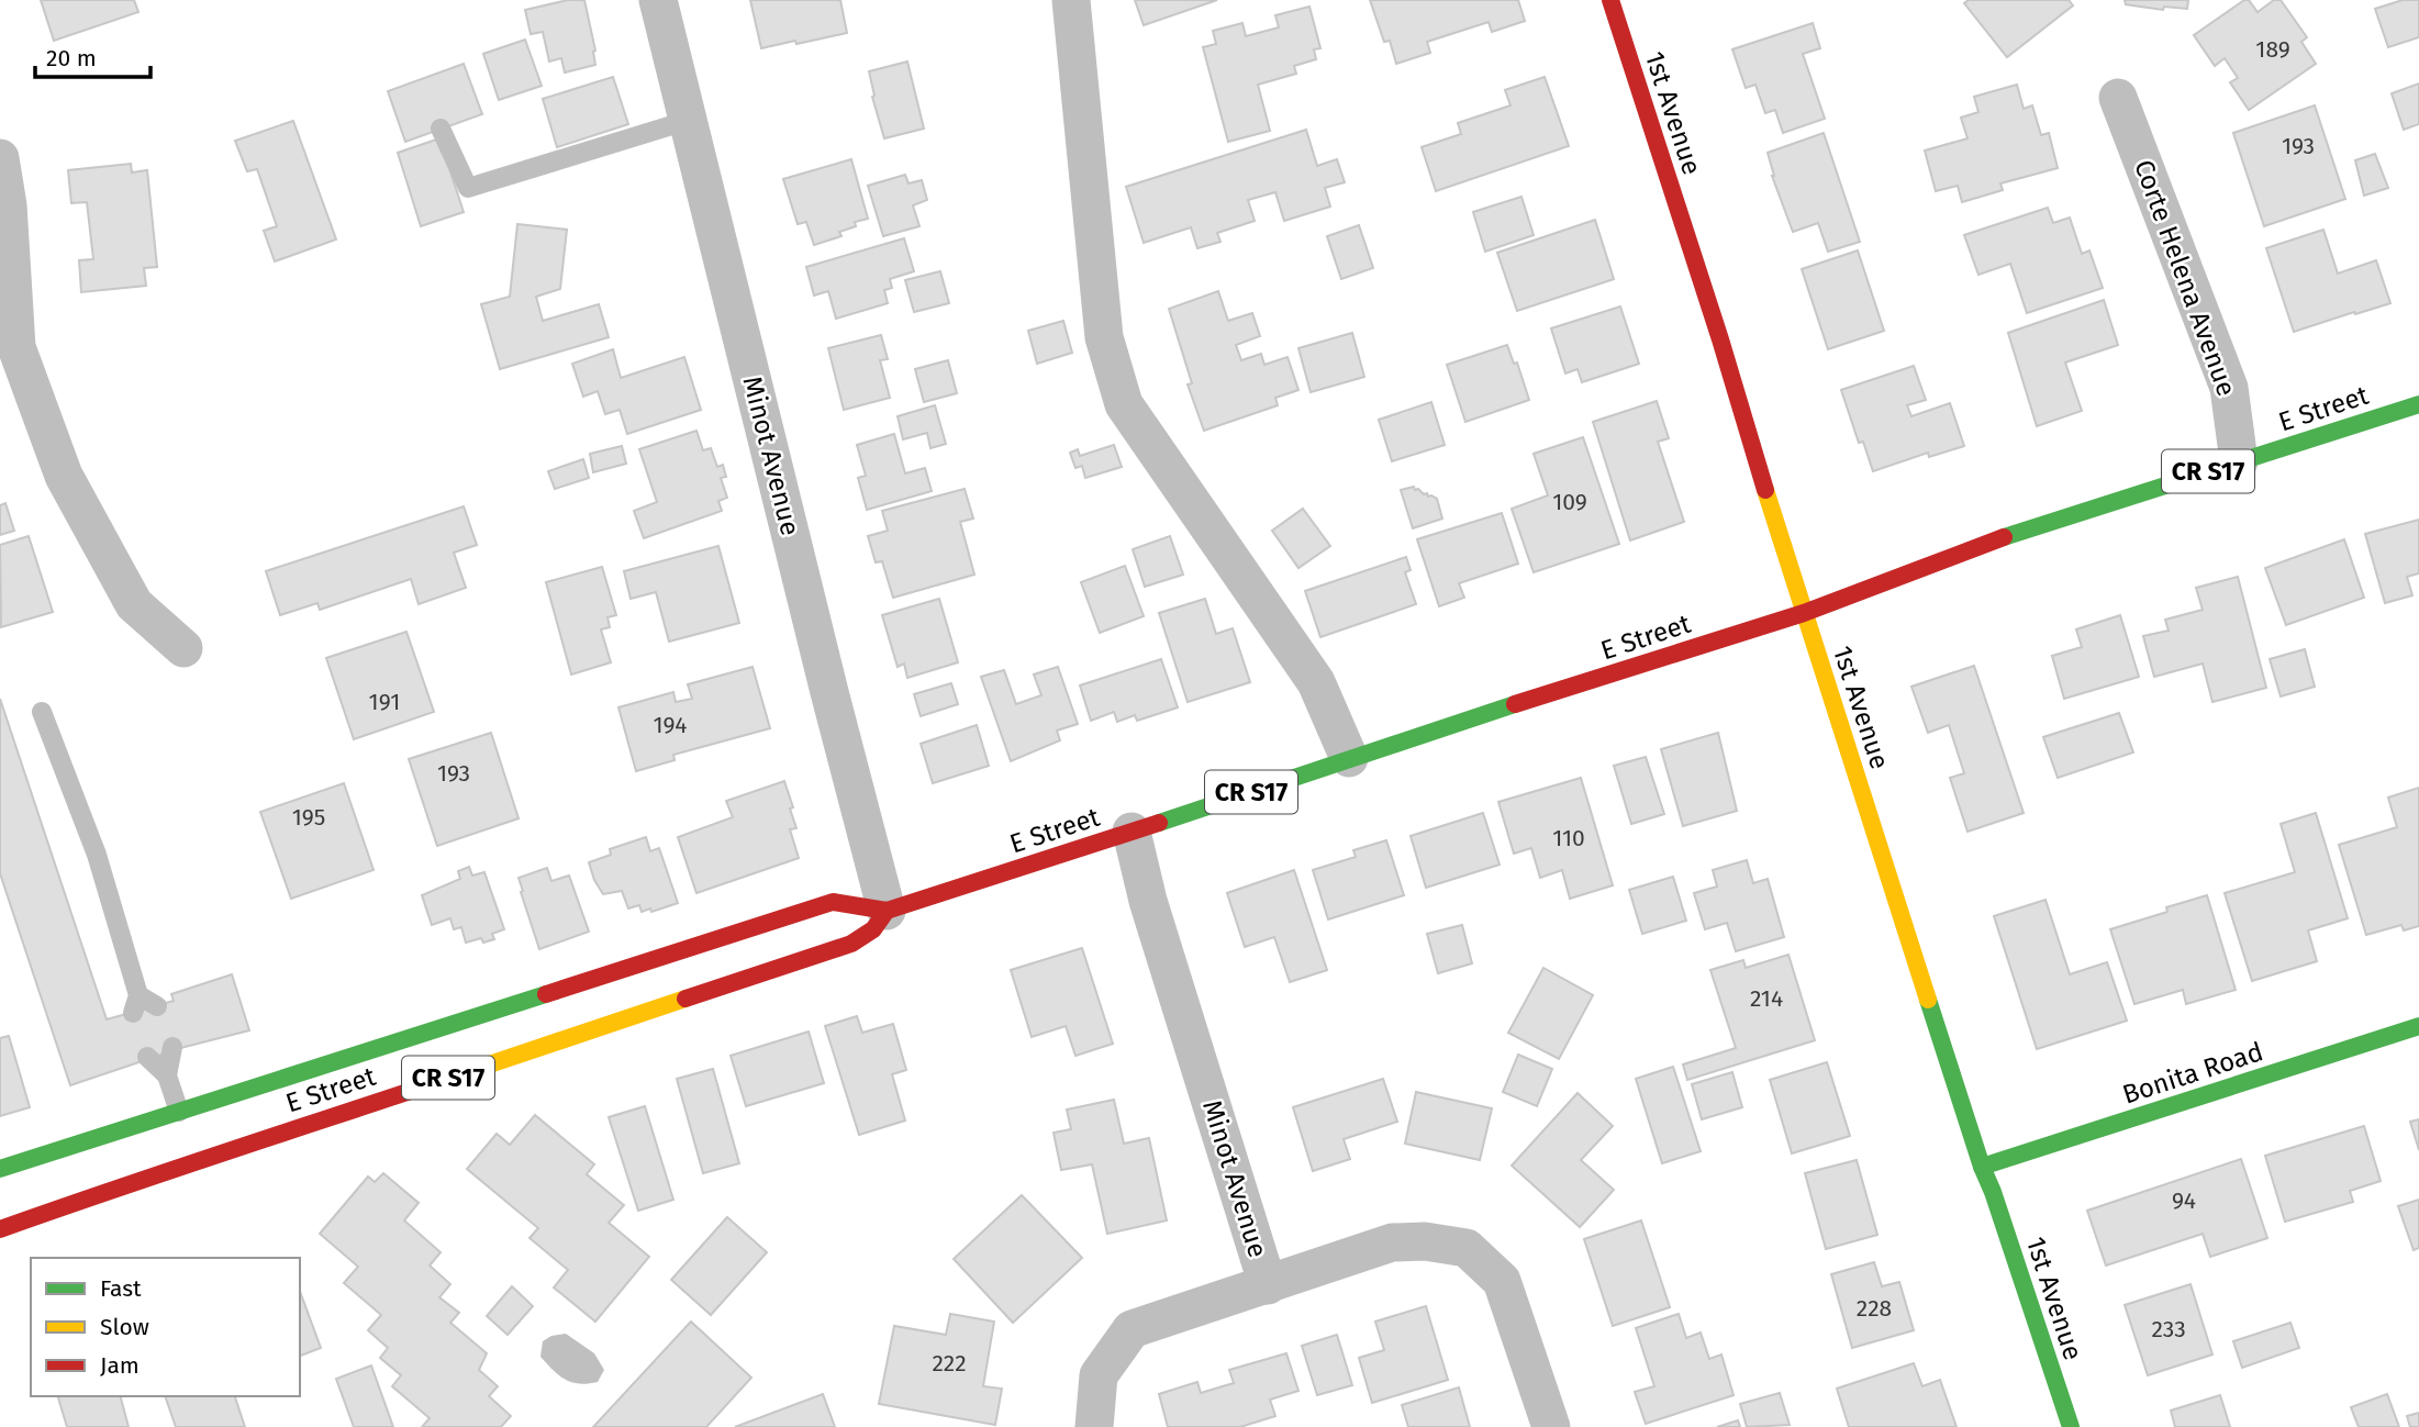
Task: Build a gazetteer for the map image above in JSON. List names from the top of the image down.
{
  "streets": {
    "main road": [
      "1st Avenue",
      "E Street",
      "CR S17",
      "Bonita Road"
    ],
    "street": ["Corte Helena Avenue", "Minot Avenue"]
  },
  "crossings": [
    ["1st Avenue", "E Street"],
    ["1st Avenue", "Bonita Road"],
    ["Corte Helena Avenue", "E Street"],
    ["E Street", "Minot Avenue"]
  ],
  "house_numbers": [
    "189",
    "193",
    "109",
    "191",
    "194",
    "193",
    "195",
    "110",
    "214",
    "94",
    "228",
    "233",
    "222"
  ],
  "legend": ["Fast", "Slow", "Jam"],
  "scale_bar": "20 m"
}
